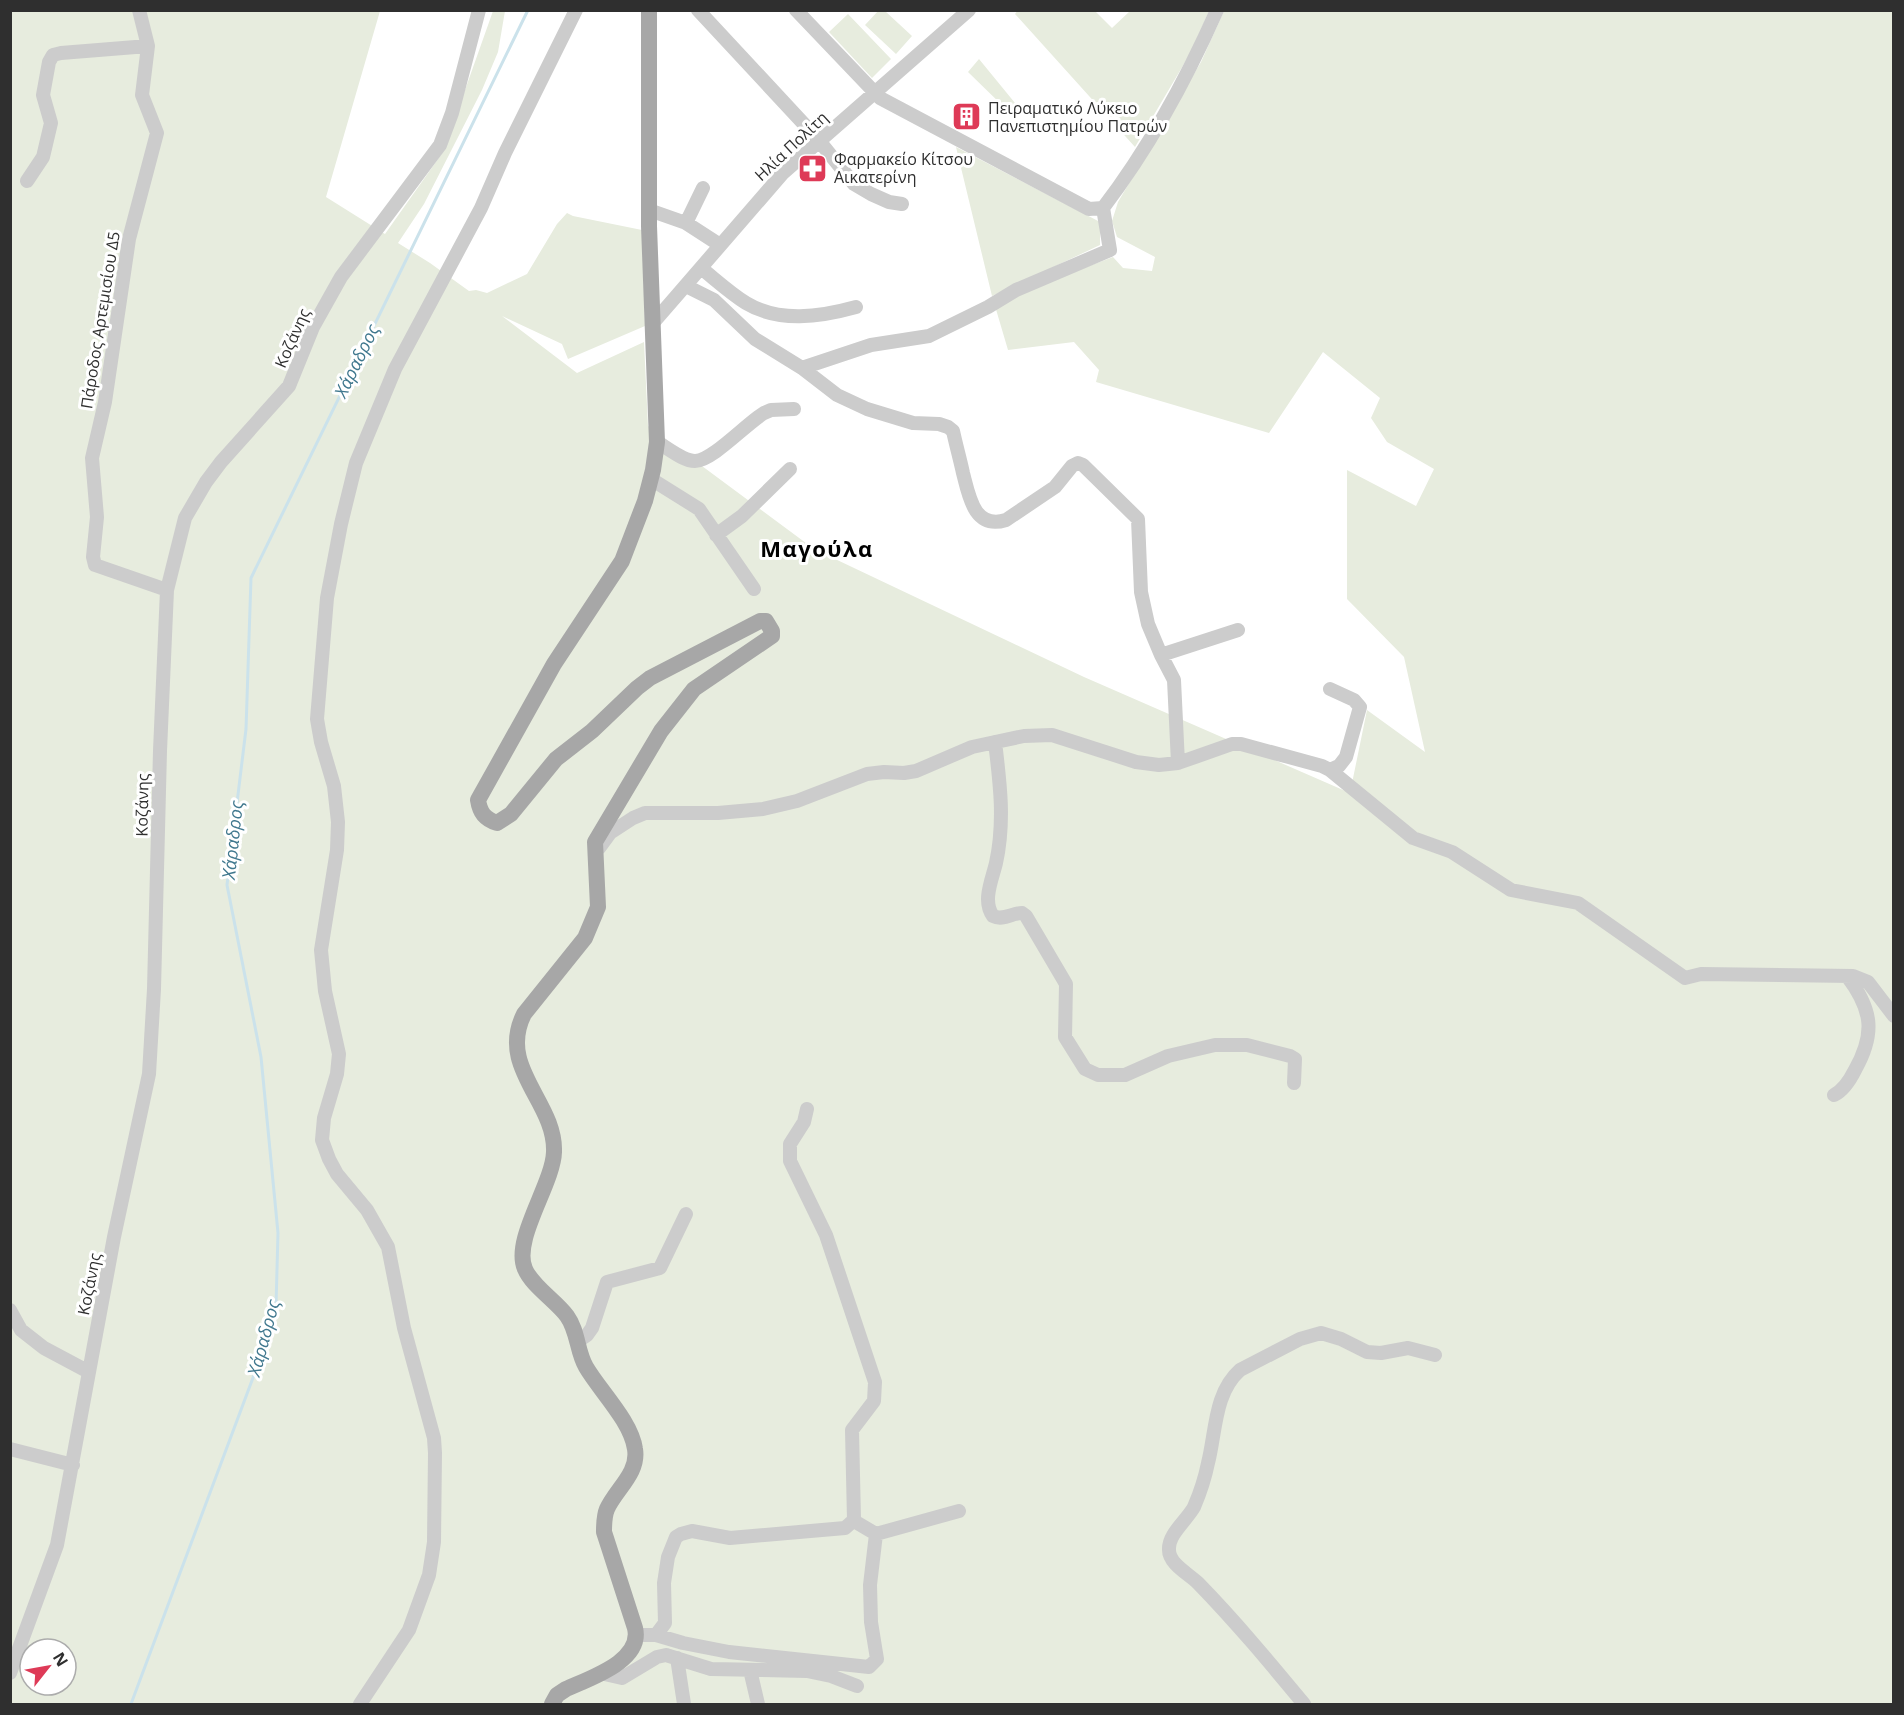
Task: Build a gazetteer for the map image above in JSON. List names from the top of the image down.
{
  "streets": {
    "street": ["Ηλία Πολίτη", "Πάροδος Αρτεμισίου Δ5", "Κοζάνης"]
  },
  "crossings": [
    ["Πάροδος Αρτεμισίου Δ5", "Κοζάνης"]
  ],
  "districts": ["Μαγούλα"],
  "water": ["Χάραδρος"],
  "places": {
    "building": ["Πειραματικό Λύκειο Πανεπιστημίου Πατρών"],
    "pharmacy": ["Φαρμακείο Κίτσου Αικατερίνη"]
  },
  "north": "top right"
}
